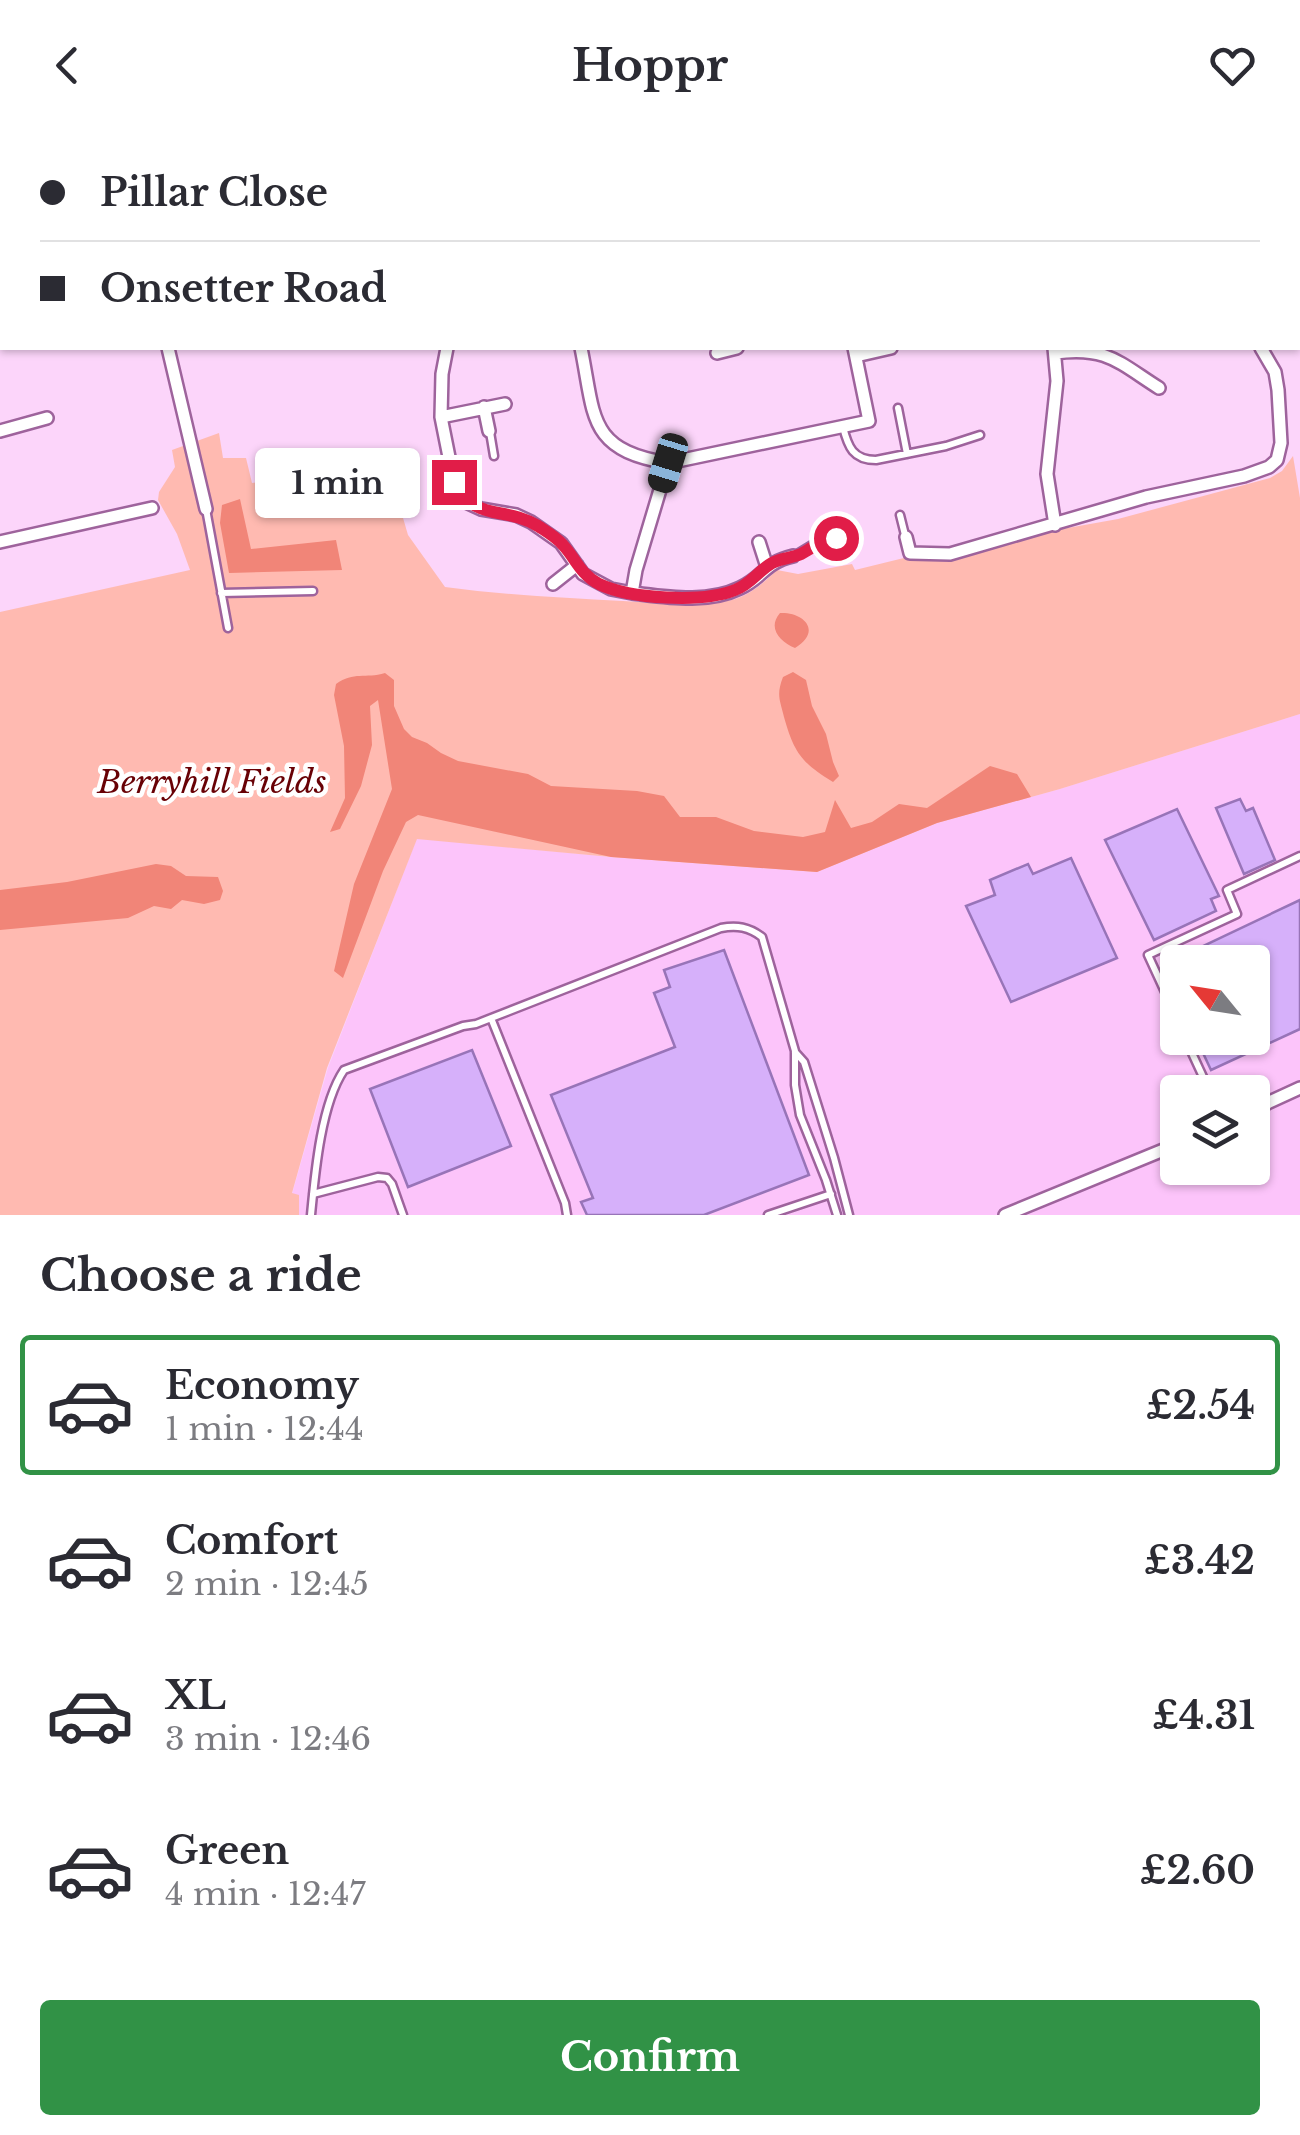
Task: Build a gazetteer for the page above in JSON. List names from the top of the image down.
{
  "parks": ["Berryhill Fields"],
  "north": "top left",
  "page": {
    "header": "Hoppr",
    "banner": ["Pillar Close", "Onsetter Road"],
    "bubble": "1 min",
    "heading": "Choose a ride",
    "list": [
      {
        "name": "Economy",
        "note": "1 min · 12:44",
        "value": "£2.54"
      },
      {
        "name": "Comfort",
        "note": "2 min · 12:45",
        "value": "£3.42"
      },
      {
        "name": "XL",
        "note": "3 min · 12:46",
        "value": "£4.31"
      },
      {
        "name": "Green",
        "note": "4 min · 12:47",
        "value": "£2.60"
      }
    ],
    "buttons": "Confirm"
  }
}
